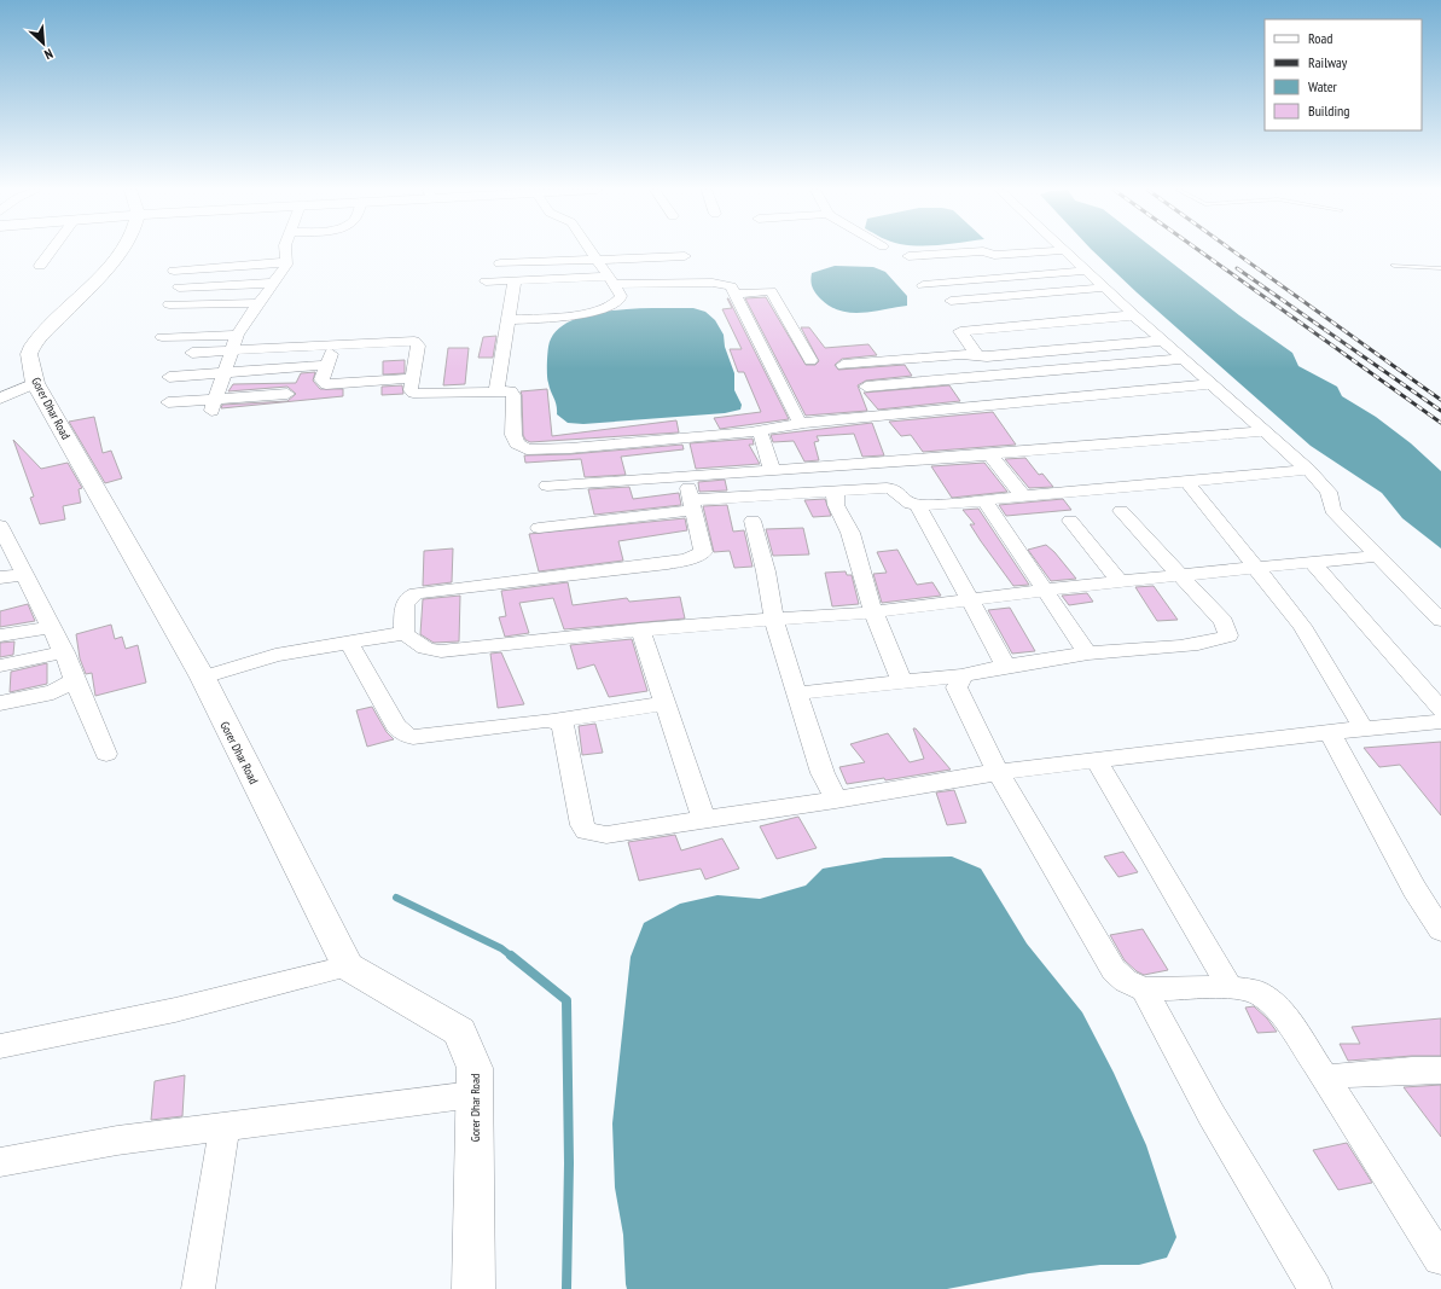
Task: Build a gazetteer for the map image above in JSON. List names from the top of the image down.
{
  "streets": {
    "street": ["Gorer Dhar Road"]
  },
  "legend": [
    "Road",
    "Railway",
    "Water",
    "Building"
  ],
  "north": "bottom right"
}
